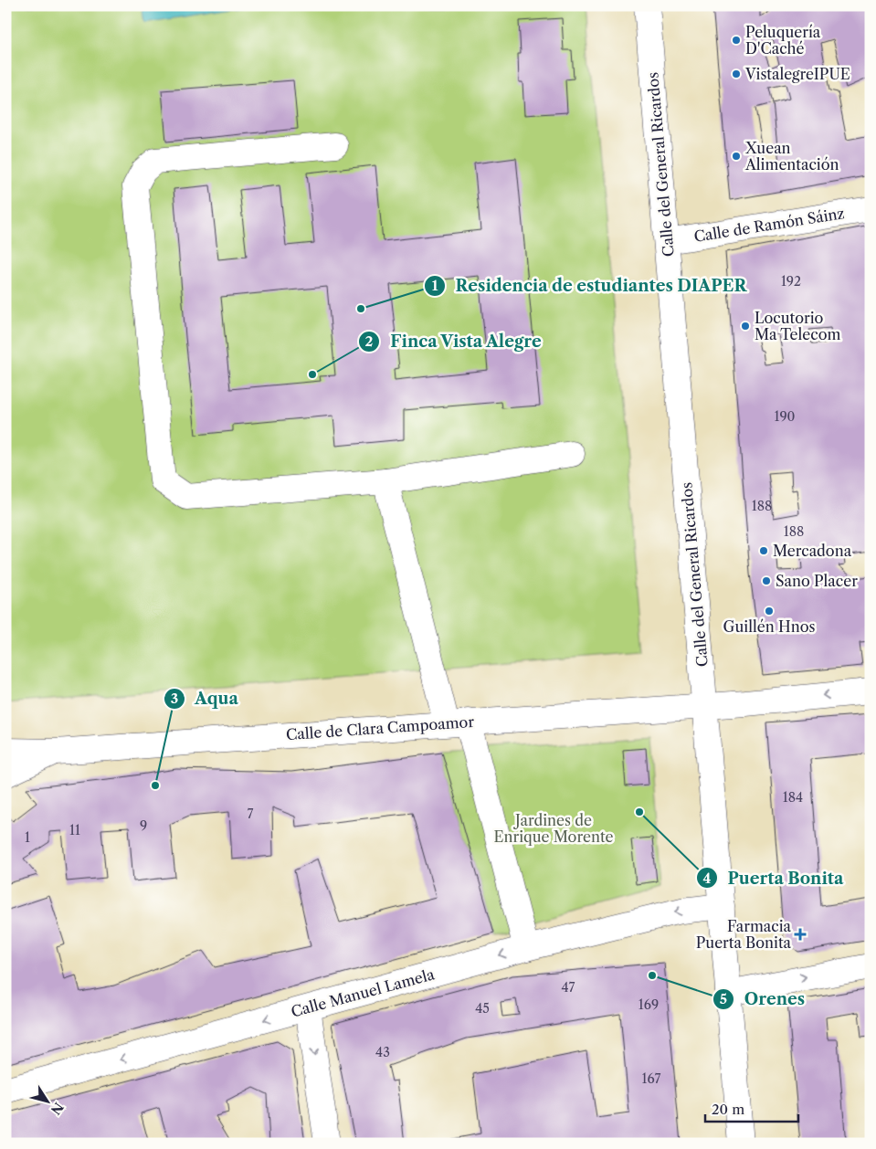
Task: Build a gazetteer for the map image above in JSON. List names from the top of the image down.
{
  "streets": {
    "street": [
      "Calle del General Ricardos",
      "Calle de Ramón Sáinz",
      "Calle de Clara Campoamor",
      "Calle Manuel Lamela"
    ]
  },
  "crossings": [
    ["Calle del General Ricardos", "Calle de Ramón Sáinz"],
    ["Calle del General Ricardos", "Calle de Clara Campoamor"],
    ["Calle del General Ricardos", "Calle Manuel Lamela"]
  ],
  "one_way": ["Calle Manuel Lamela"],
  "parks": ["Jardines de Enrique Morente"],
  "places": {
    "other": [
      "Peluquería D'Caché",
      "VistalegreIPUE",
      "Xuean Alimentación",
      "Residencia de estudiantes DIAPER",
      "Locutorio Ma Telecom",
      "Finca Vista Alegre",
      "Mercadona",
      "Sano Placer",
      "Guillén Hnos",
      "Aqua",
      "Puerta Bonita",
      "Orenes"
    ],
    "health": ["Farmacia Puerta Bonita"]
  },
  "house_numbers": [
    "192",
    "190",
    "188",
    "188",
    "184",
    "7",
    "9",
    "11",
    "1",
    "47",
    "169",
    "45",
    "43",
    "167"
  ],
  "scale_bar": "20 m",
  "north": "bottom right"
}
